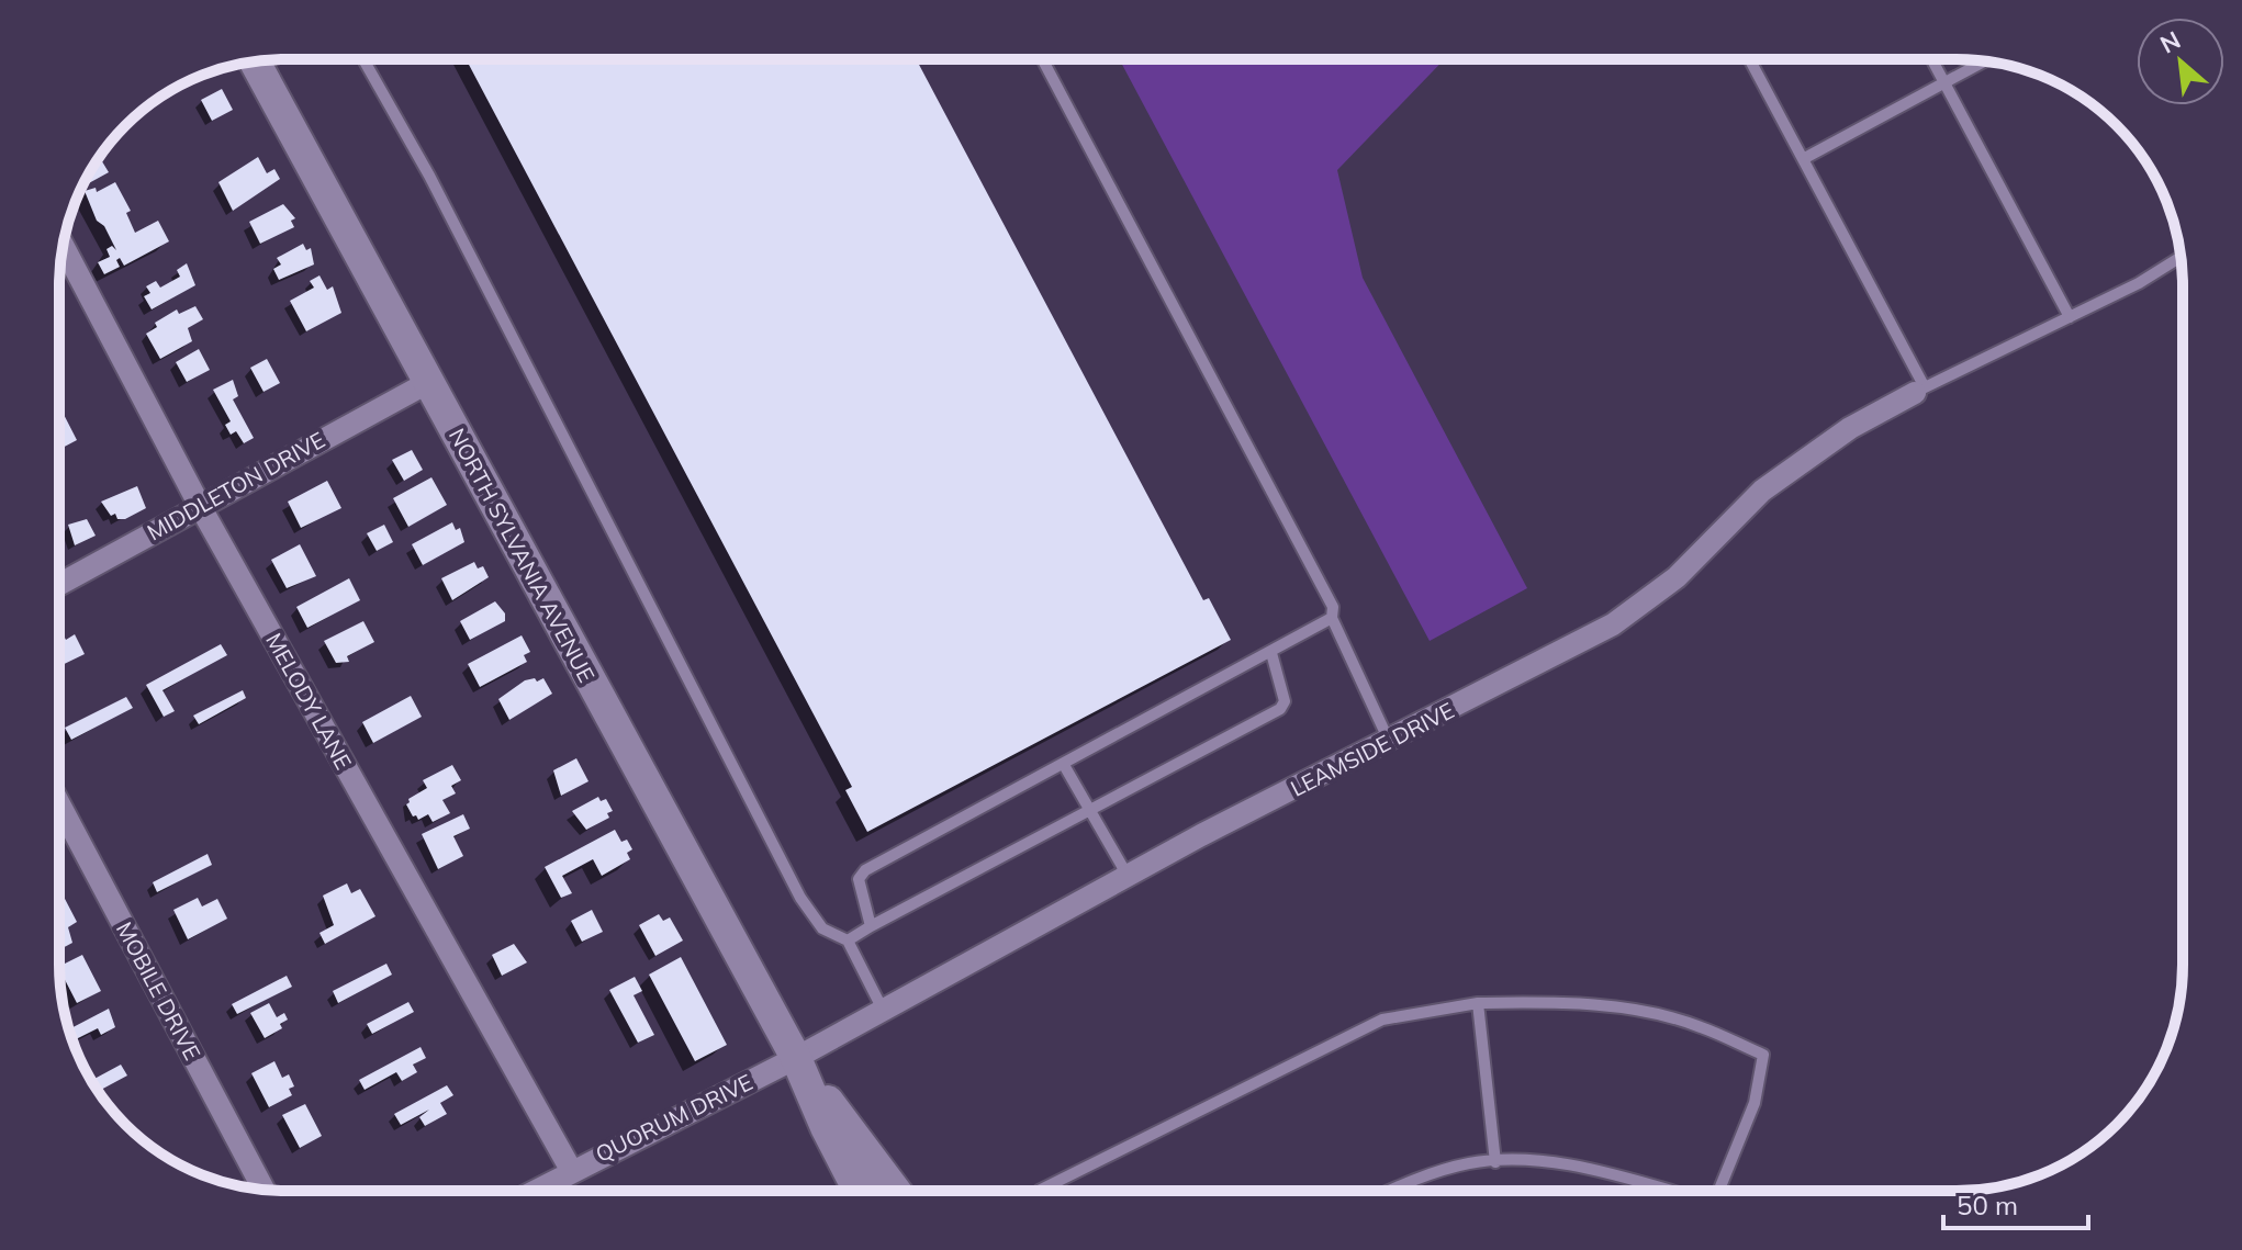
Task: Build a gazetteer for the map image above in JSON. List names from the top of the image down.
{
  "streets": {
    "street": [
      "MIDDLETON DRIVE",
      "NORTH SYLVANIA AVENUE",
      "MELODY LANE",
      "LEAMSIDE DRIVE",
      "MOBILE DRIVE",
      "QUORUM DRIVE"
    ]
  },
  "crossings": [
    ["MIDDLETON DRIVE", "NORTH SYLVANIA AVENUE"],
    ["MIDDLETON DRIVE", "MELODY LANE"],
    ["NORTH SYLVANIA AVENUE", "LEAMSIDE DRIVE"],
    ["NORTH SYLVANIA AVENUE", "QUORUM DRIVE"],
    ["MELODY LANE", "QUORUM DRIVE"],
    ["LEAMSIDE DRIVE", "QUORUM DRIVE"]
  ],
  "scale_bar": "50 m",
  "north": "top left"
}
